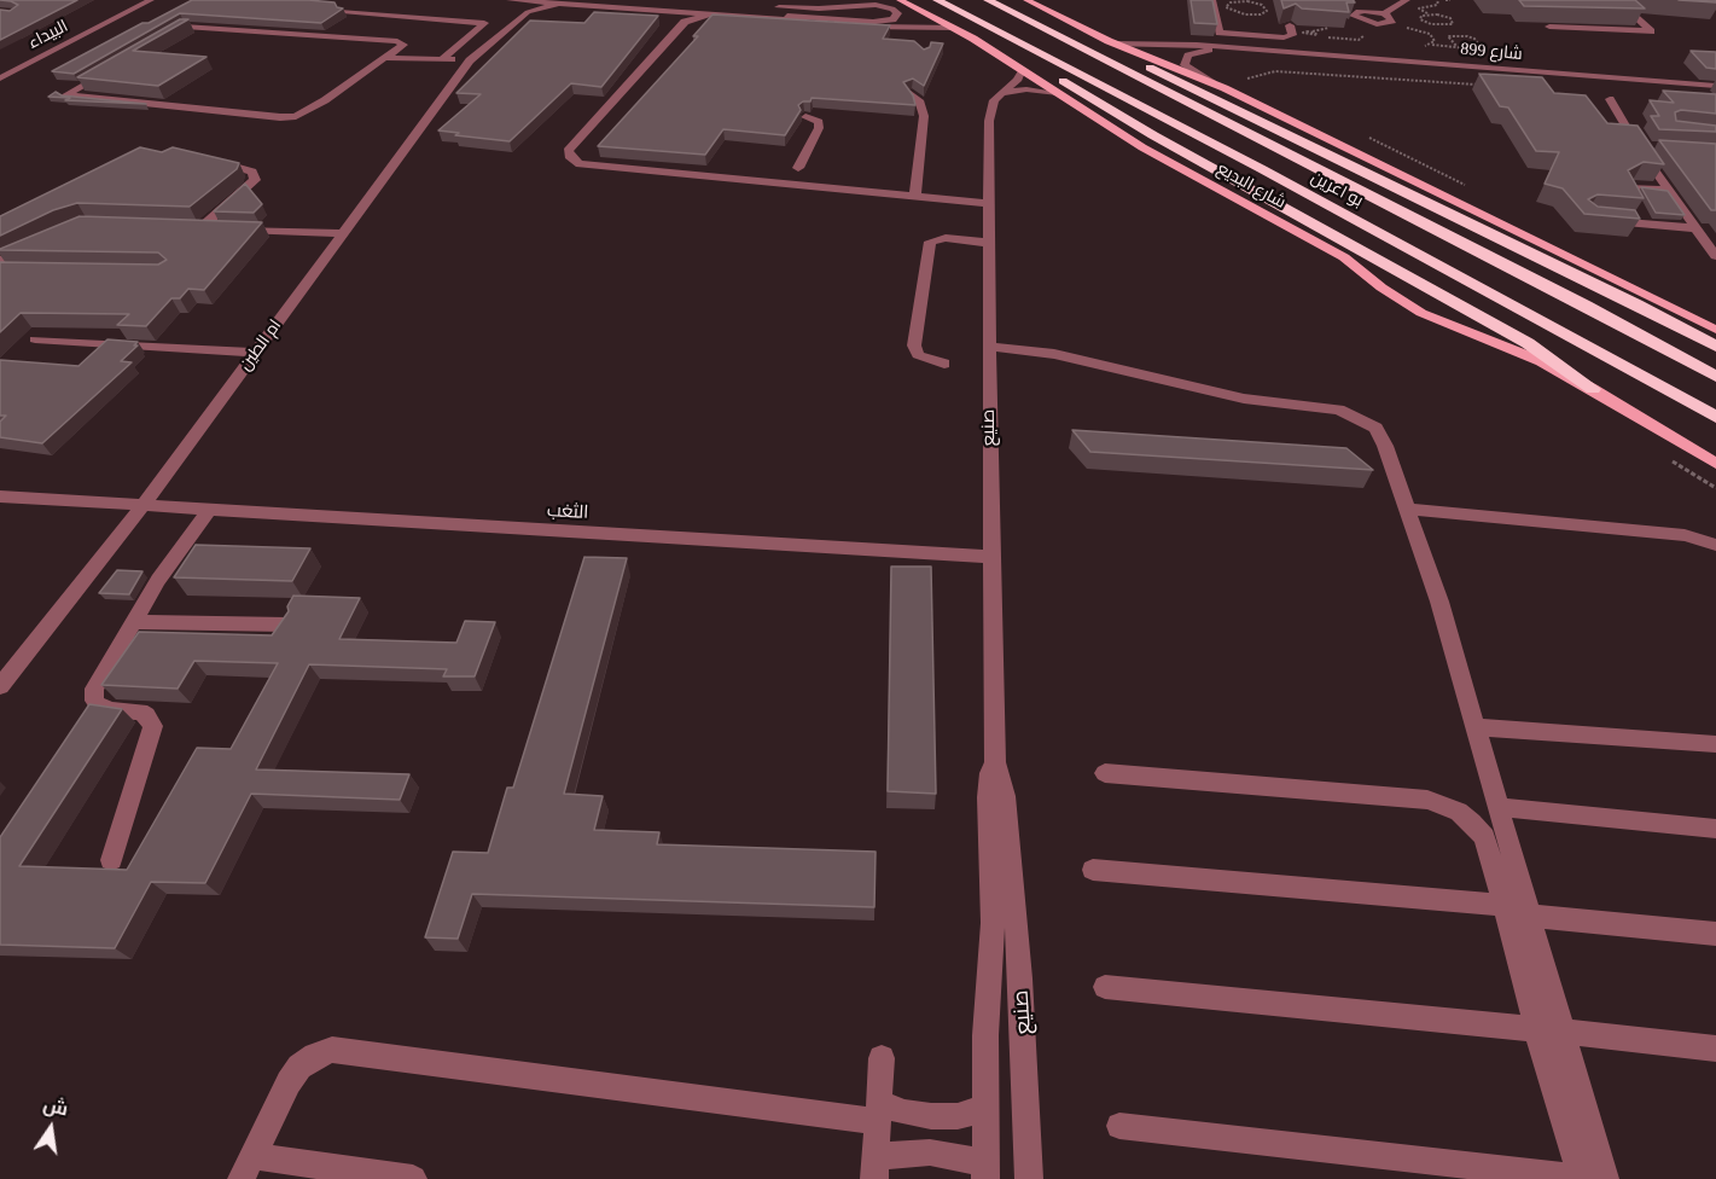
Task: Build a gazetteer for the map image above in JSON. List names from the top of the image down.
{
  "streets": {
    "highway": ["بو اعرين"],
    "main road": ["شارع البديع"],
    "street": [
      "البيداء",
      "شارع 899",
      "ام الطين",
      "صنيع",
      "الثغب"
    ]
  },
  "crossings": [
    ["شارع البديع", "صنيع"],
    ["ام الطين", "الثغب"],
    ["صنيع", "الثغب"]
  ],
  "north": "top"
}
